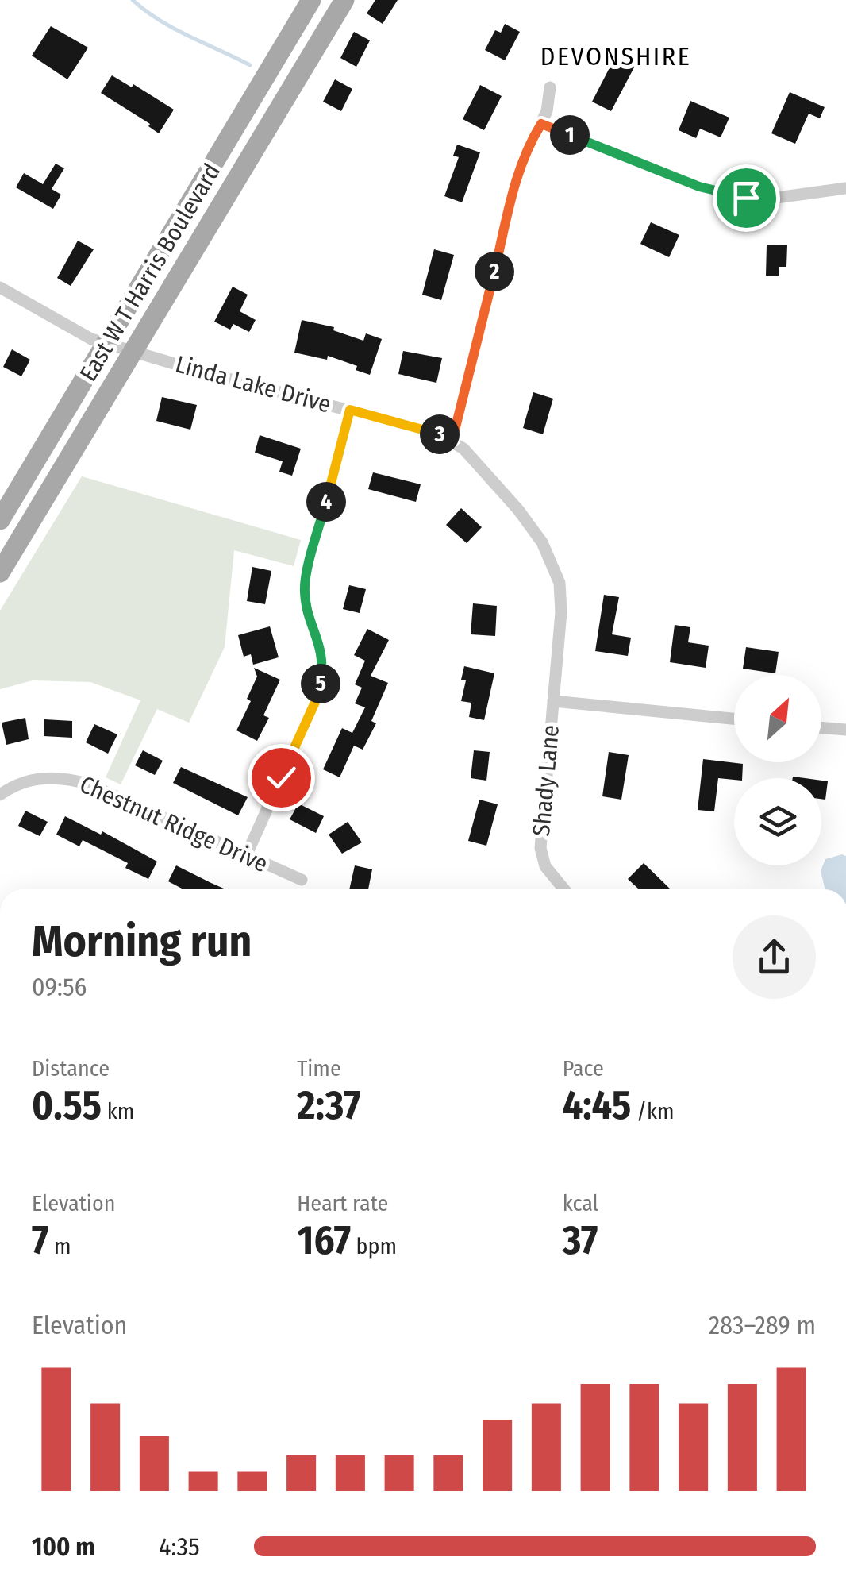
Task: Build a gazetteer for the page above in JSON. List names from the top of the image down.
{
  "streets": {
    "main road": ["East W T Harris Boulevard"],
    "street": ["Linda Lake Drive", "Shady Lane", "Chestnut Ridge Drive"]
  },
  "crossings": [
    ["East W T Harris Boulevard", "Linda Lake Drive"],
    ["Linda Lake Drive", "Shady Lane"]
  ],
  "districts": ["DEVONSHIRE"],
  "north": "top right",
  "page": {
    "pins": [
      "1",
      "2",
      "3",
      "4",
      "5"
    ],
    "heading": ["Morning run", "09:56"],
    "stats": [
      ["Distance", "0.55 km"],
      ["Time", "2:37"],
      ["Pace", "4:45 /km"],
      ["Elevation", "7 m"],
      ["Heart rate", "167 bpm"],
      ["kcal", "37"]
    ],
    "chart": ["Elevation", "283–289 m"],
    "list": [
      {
        "name": "100 m",
        "note": "4:35"
      }
    ]
  }
}
